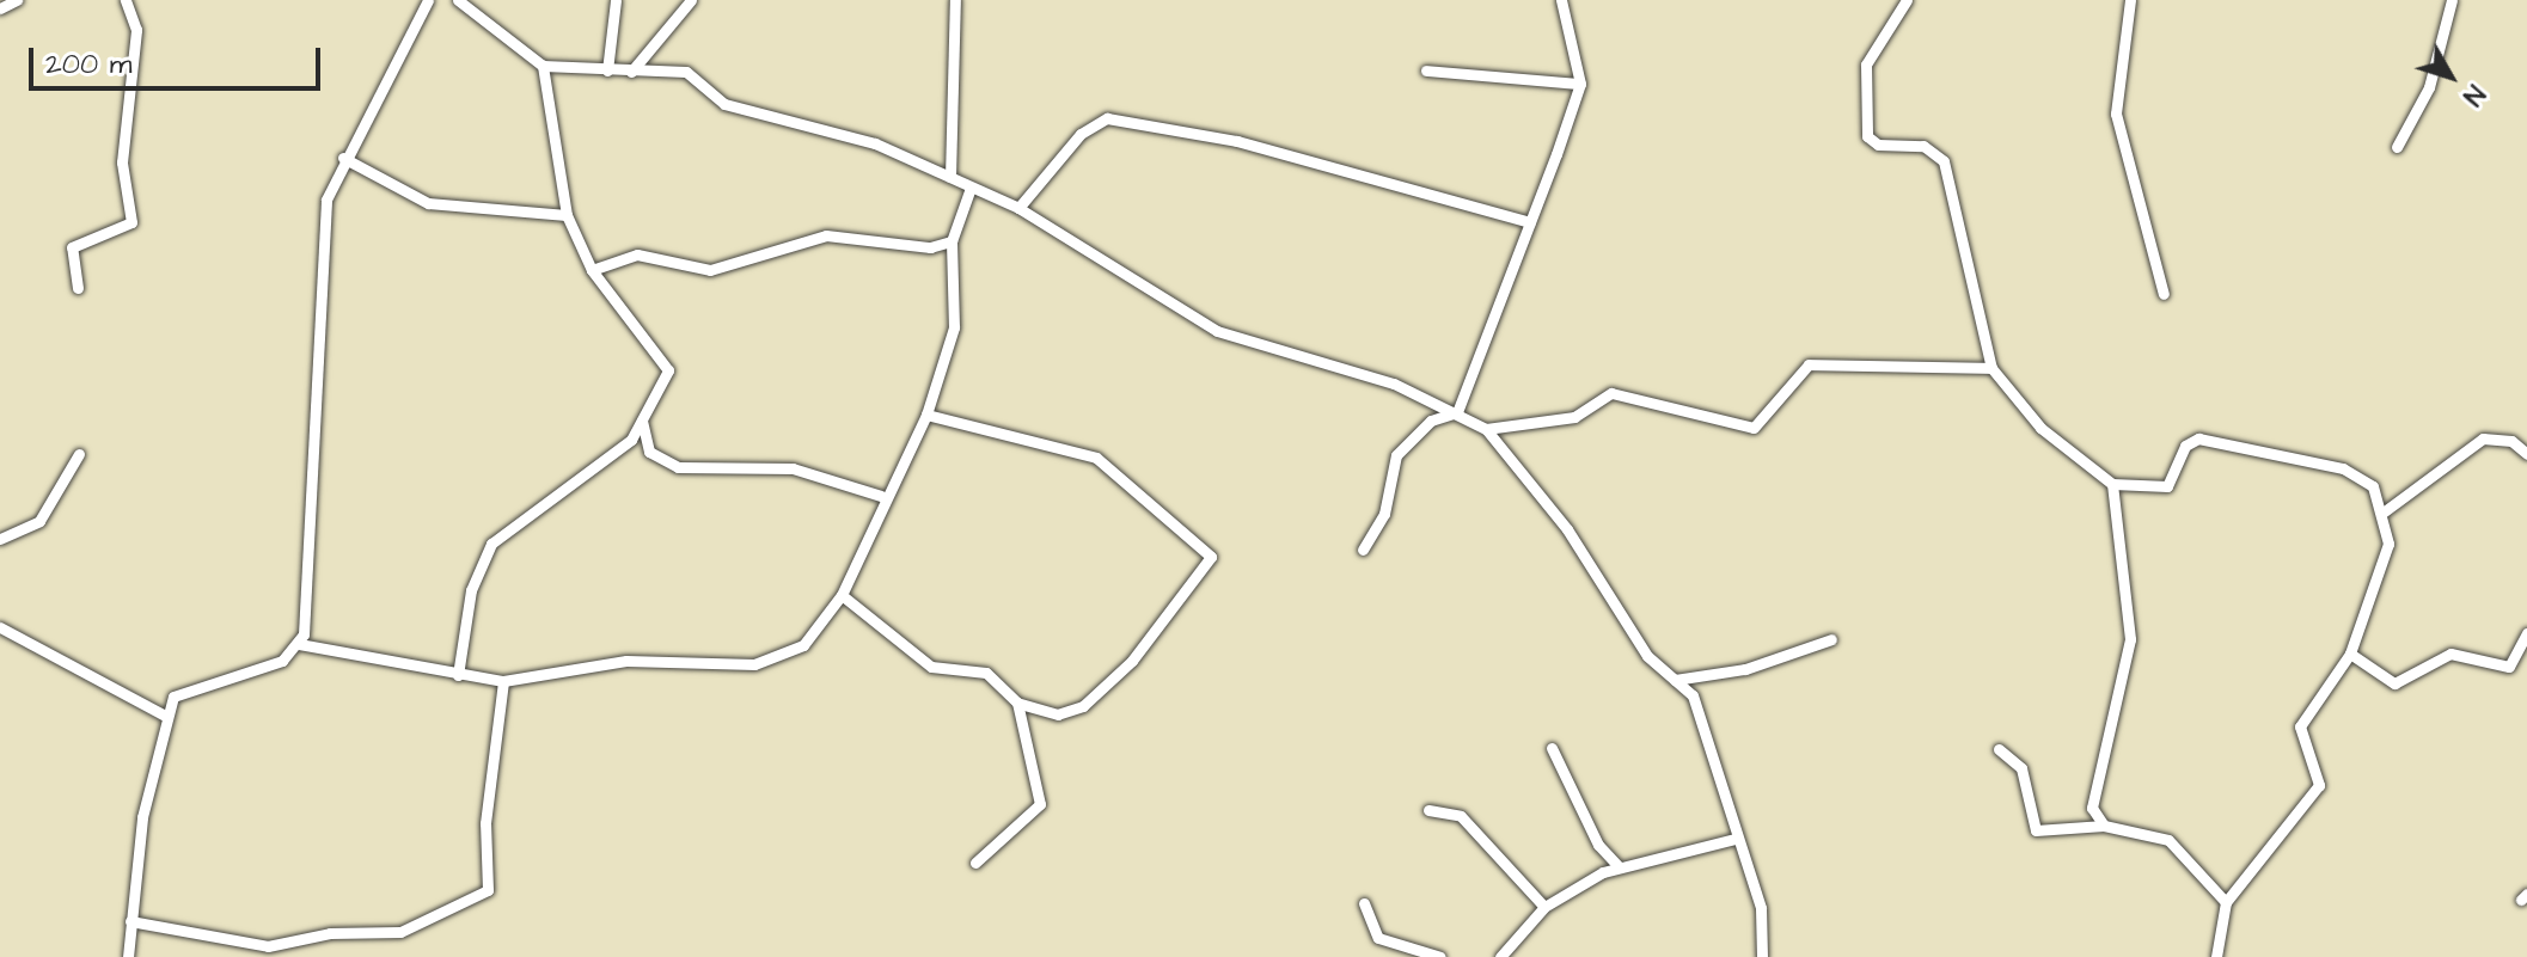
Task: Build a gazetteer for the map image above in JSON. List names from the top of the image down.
{
  "scale_bar": "200 m",
  "north": "bottom right"
}
